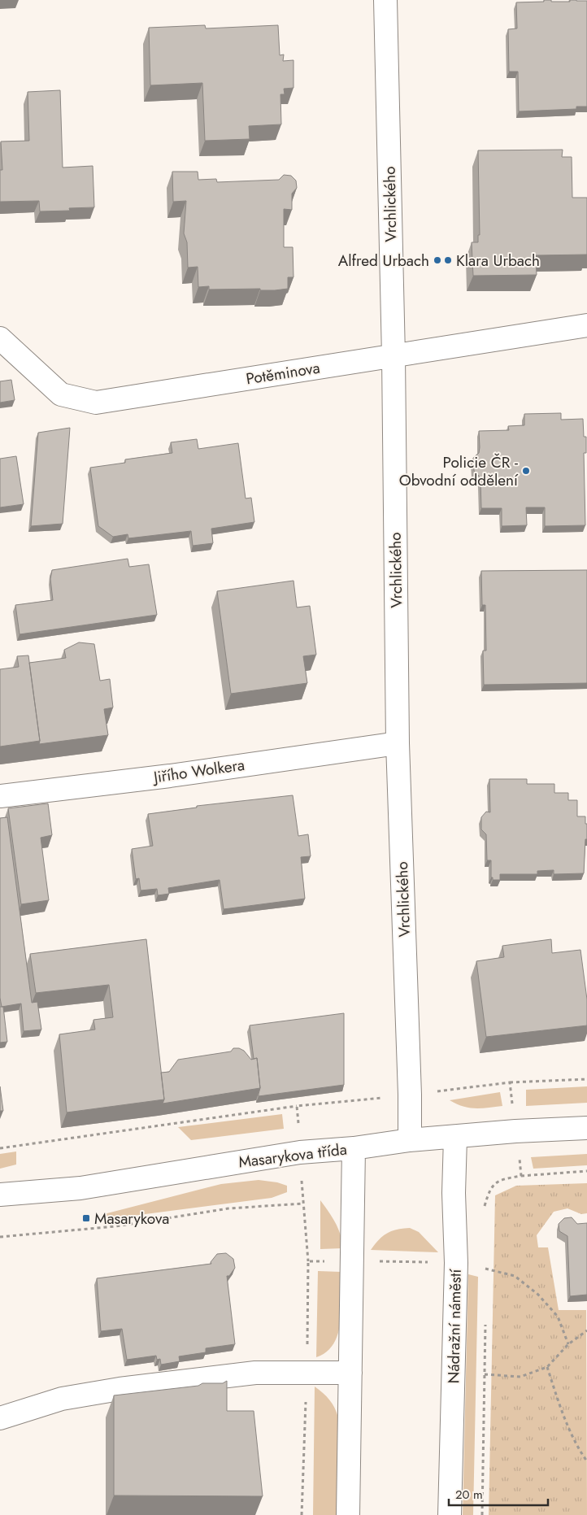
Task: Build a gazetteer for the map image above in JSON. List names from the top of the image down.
{
  "streets": {
    "street": [
      "Vrchlického",
      "Potěminova",
      "Jiřího Wolkera",
      "Masarykova třída",
      "Nádražní náměstí"
    ]
  },
  "crossings": [
    ["Vrchlického", "Potěminova"],
    ["Vrchlického", "Jiřího Wolkera"],
    ["Vrchlického", "Masarykova třída"],
    ["Masarykova třída", "Nádražní náměstí"]
  ],
  "places": {
    "other": ["Alfred Urbach", "Klara Urbach", "Policie ČR - Obvodní oddělení"],
    "transit": ["Masarykova"]
  },
  "scale_bar": "20 m"
}
